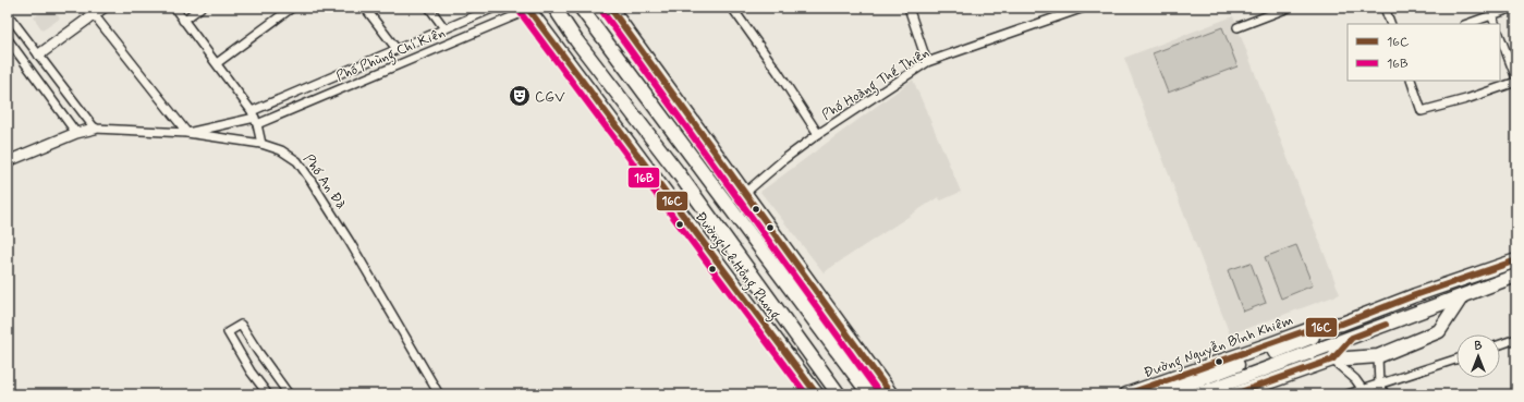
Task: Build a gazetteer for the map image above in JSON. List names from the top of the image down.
{
  "streets": {
    "main road": ["Đường Lê Hồng Phong", "Đường Nguyễn Bỉnh Khiêm"],
    "street": ["Phố Phùng Chí Kiên", "Phố Hoàng Thế Thiện", "Phố An Đà"]
  },
  "crossings": [
    ["Phố Phùng Chí Kiên", "Đường Lê Hồng Phong"]
  ],
  "places": {
    "theatre": ["CGV"]
  },
  "lines": ["transit line 16C", "transit line 16B"],
  "legend": ["16C", "16B"],
  "north": "top"
}
